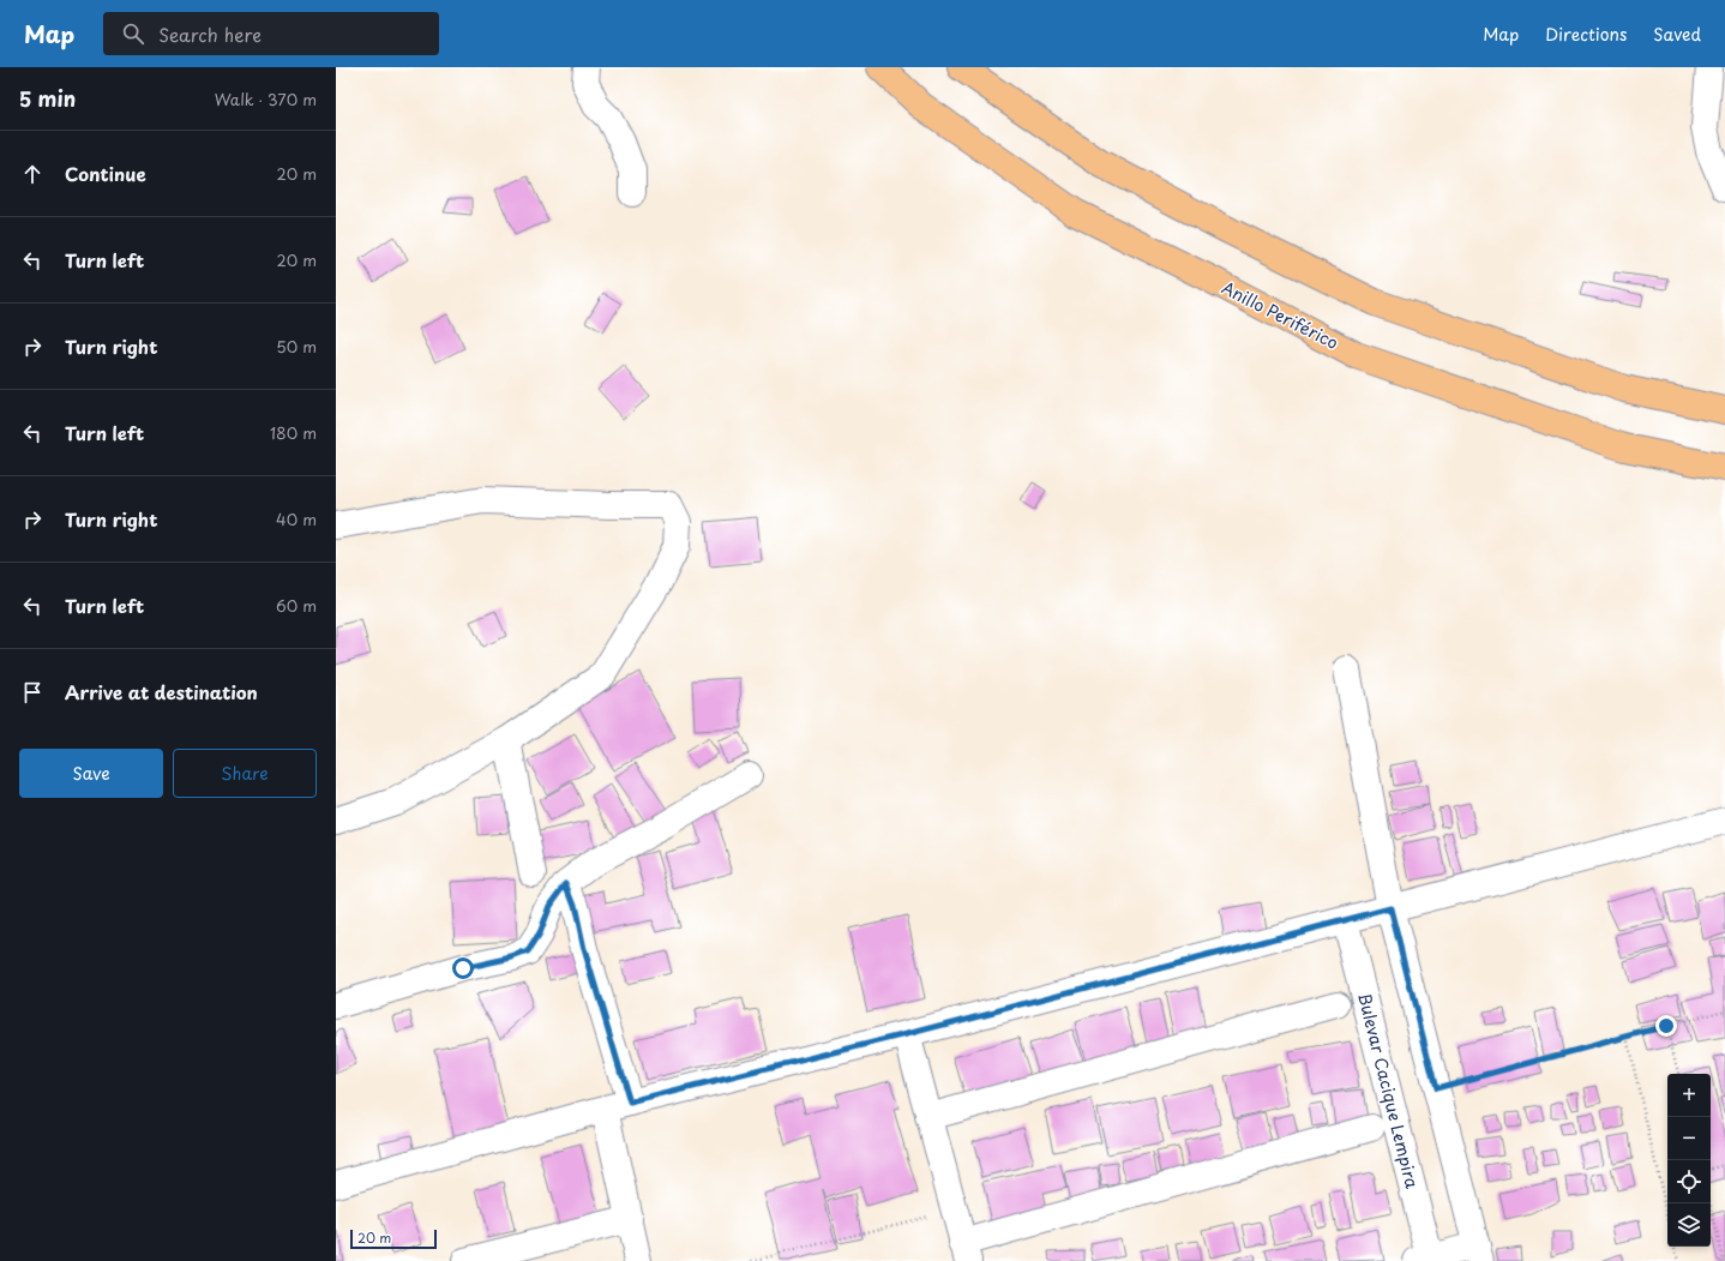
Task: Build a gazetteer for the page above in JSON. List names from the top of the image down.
{
  "streets": {
    "highway": ["Anillo Periférico"],
    "street": ["Bulevar Cacique Lempira"]
  },
  "scale_bar": "20 m",
  "page": {
    "header": "Map",
    "search": "Search here",
    "nav": ["Map", "Directions", "Saved"],
    "heading": ["5 min", "Walk · 370 m"],
    "list": [
      ["Continue", "20 m"],
      ["Turn left", "20 m"],
      ["Turn right", "50 m"],
      ["Turn left", "180 m"],
      ["Turn right", "40 m"],
      ["Turn left", "60 m"],
      "Arrive at destination"
    ],
    "buttons": ["Save", "Share"],
    "map_buttons": ["+", "−"],
    "scale": "20 m"
  }
}
